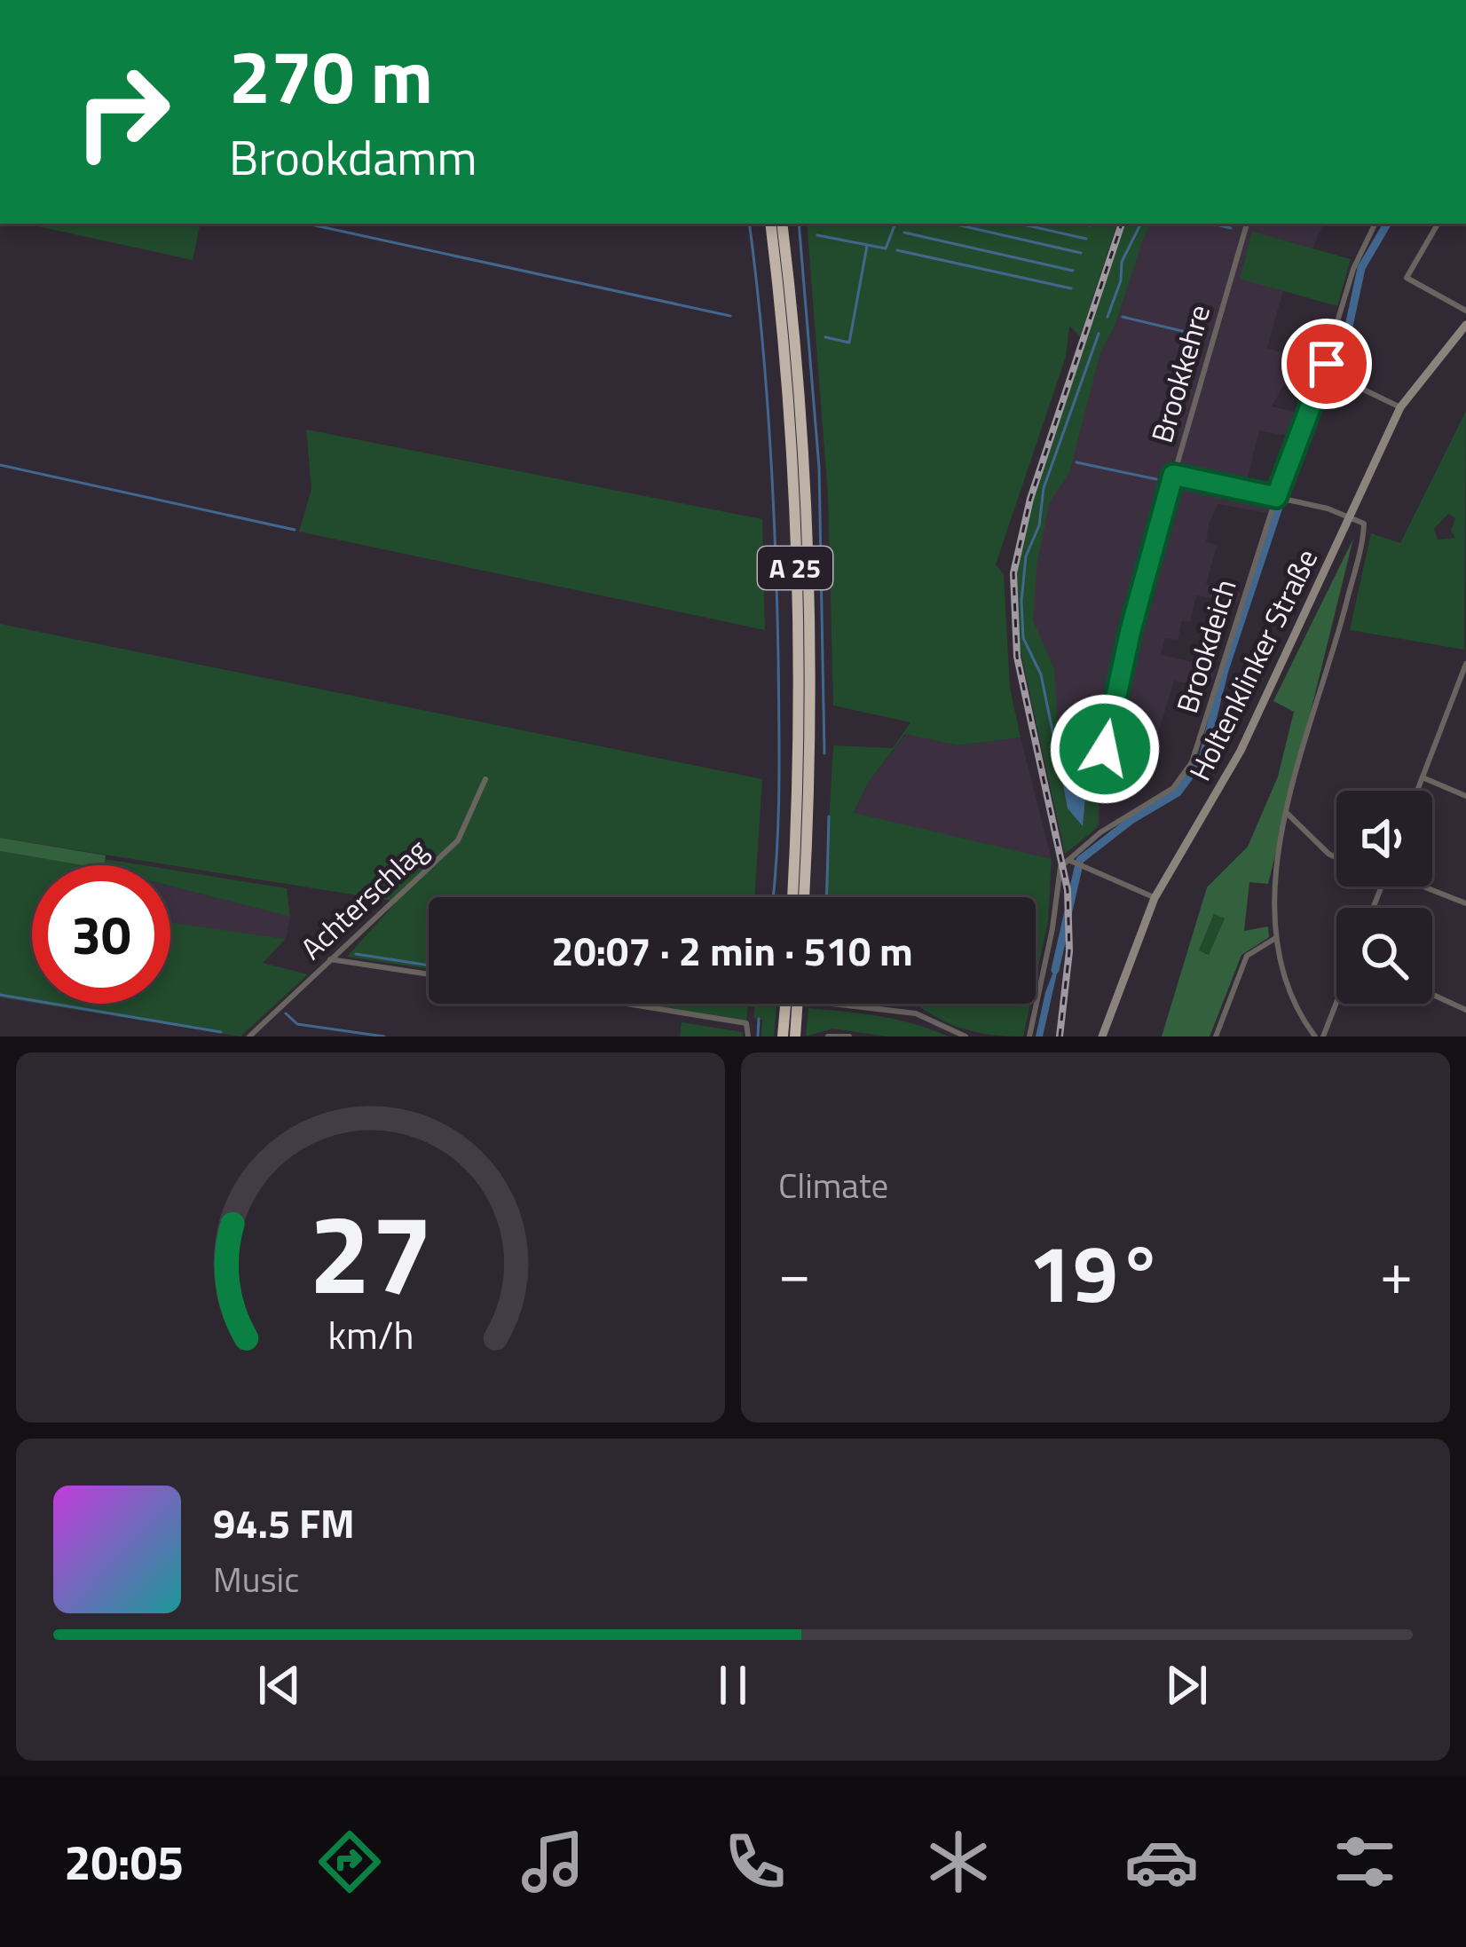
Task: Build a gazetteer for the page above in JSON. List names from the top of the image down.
{
  "streets": {
    "highway": ["A 25"],
    "main road": ["Holtenklinker Straße"],
    "street": ["Brookkehre", "Brookdeich", "Achterschlag"]
  },
  "page": {
    "turn": ["270 m", "Brookdamm"],
    "limit": "30",
    "trip": "20:07 · 2 min · 510 m",
    "tile": "Climate",
    "heat": ["−", "19°", "+"],
    "song": ["94.5 FM", "Music"],
    "tabs": "20:05",
    "gauge": ["27", "km/h"]
  }
}
